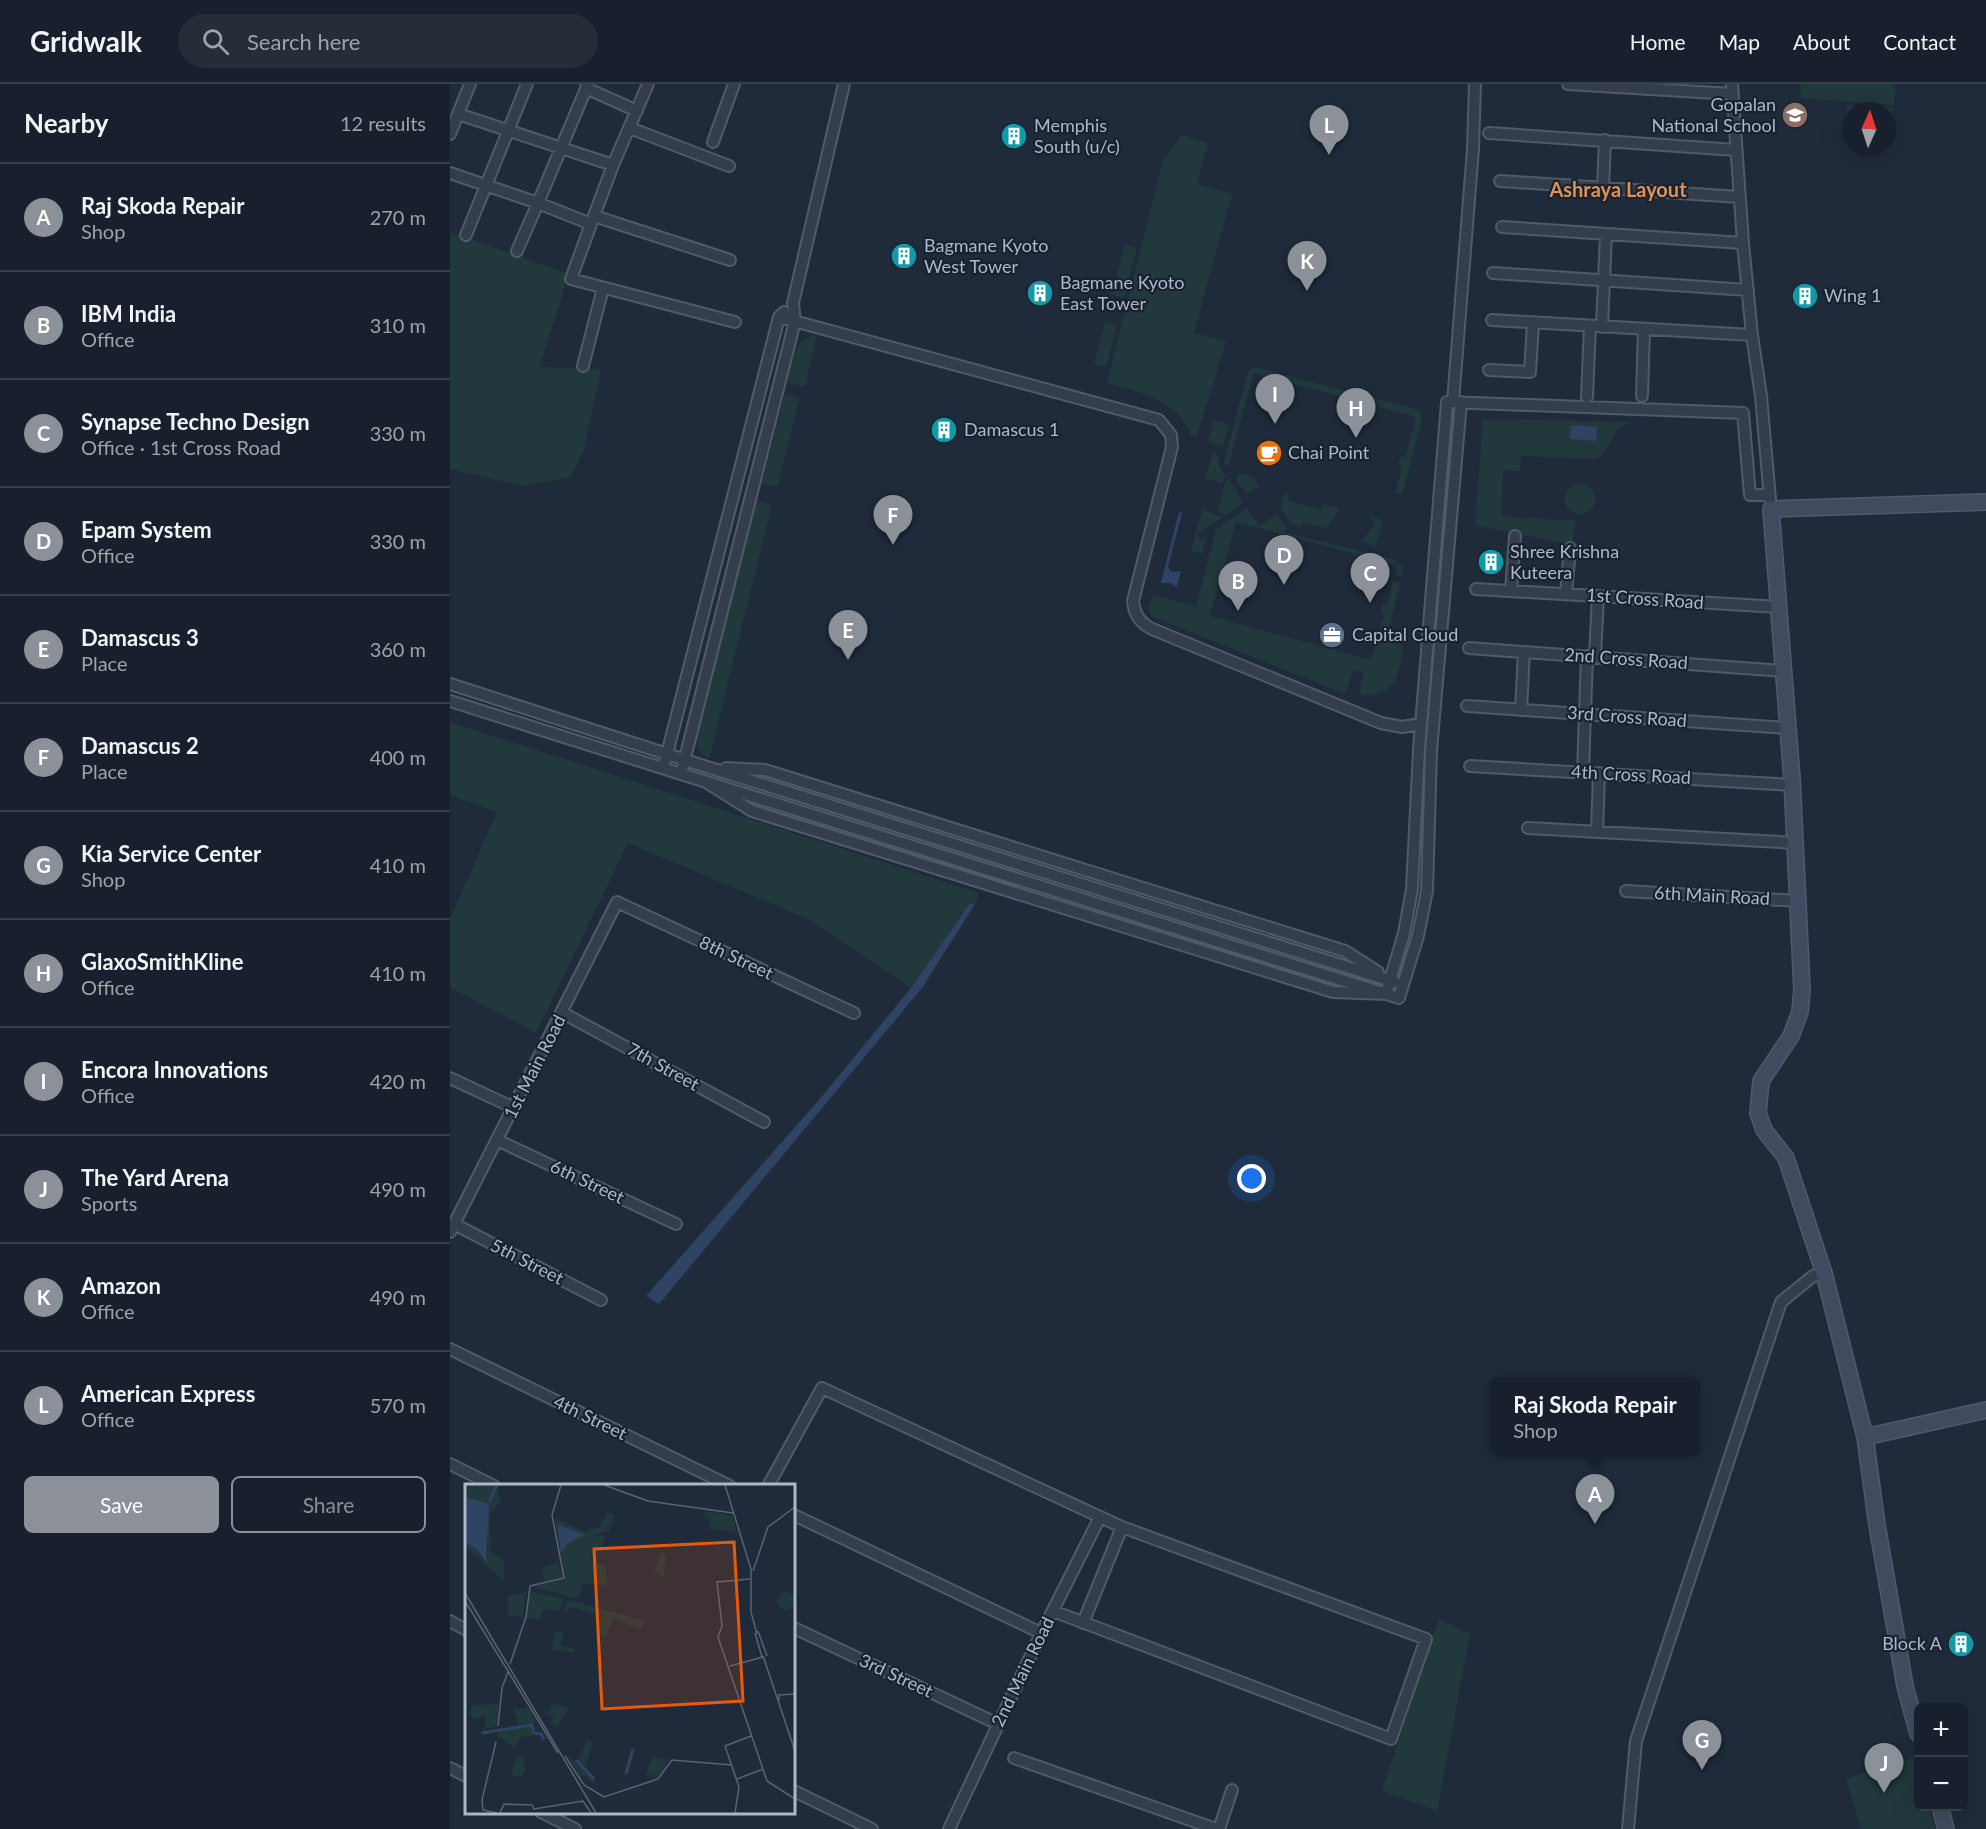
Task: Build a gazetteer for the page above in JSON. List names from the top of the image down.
{
  "streets": {
    "street": [
      "1st Cross Road",
      "2nd Cross Road",
      "3rd Cross Road",
      "4th Cross Road",
      "6th Main Road",
      "8th Street",
      "1st Main Road",
      "7th Street",
      "6th Street",
      "5th Street",
      "4th Street",
      "2nd Main Road",
      "3rd Street"
    ]
  },
  "crossings": [
    ["8th Street", "1st Main Road"],
    ["1st Main Road", "7th Street"],
    ["1st Main Road", "6th Street"],
    ["1st Main Road", "5th Street"],
    ["2nd Main Road", "3rd Street"]
  ],
  "districts": ["Ashraya Layout"],
  "places": {
    "school or university": ["Gopalan National School"],
    "building": [
      "Memphis South (u/c)",
      "Bagmane Kyoto West Tower",
      "Bagmane Kyoto East Tower",
      "Wing 1",
      "Damascus 1",
      "Shree Krishna Kuteera",
      "Block A"
    ],
    "cafe": ["Chai Point"],
    "office": ["Capital Cloud"]
  },
  "north": "top",
  "page": {
    "header": "Gridwalk",
    "search": "Search here",
    "nav": [
      "Home",
      "Map",
      "About",
      "Contact"
    ],
    "heading": ["Nearby", "12 results"],
    "pins": [
      "L",
      "K",
      "I",
      "H",
      "F",
      "D",
      "C",
      "B",
      "E",
      "A",
      "G",
      "J"
    ],
    "list": [
      {
        "mark": "A",
        "name": "Raj Skoda Repair",
        "note": "Shop",
        "value": "270 m"
      },
      {
        "mark": "B",
        "name": "IBM India",
        "note": "Office",
        "value": "310 m"
      },
      {
        "mark": "C",
        "name": "Synapse Techno Design",
        "note": "Office · 1st Cross Road",
        "value": "330 m"
      },
      {
        "mark": "D",
        "name": "Epam System",
        "note": "Office",
        "value": "330 m"
      },
      {
        "mark": "E",
        "name": "Damascus 3",
        "note": "Place",
        "value": "360 m"
      },
      {
        "mark": "F",
        "name": "Damascus 2",
        "note": "Place",
        "value": "400 m"
      },
      {
        "mark": "G",
        "name": "Kia Service Center",
        "note": "Shop",
        "value": "410 m"
      },
      {
        "mark": "H",
        "name": "GlaxoSmithKline",
        "note": "Office",
        "value": "410 m"
      },
      {
        "mark": "I",
        "name": "Encora Innovations",
        "note": "Office",
        "value": "420 m"
      },
      {
        "mark": "J",
        "name": "The Yard Arena",
        "note": "Sports",
        "value": "490 m"
      },
      {
        "mark": "K",
        "name": "Amazon",
        "note": "Office",
        "value": "490 m"
      },
      {
        "mark": "L",
        "name": "American Express",
        "note": "Office",
        "value": "570 m"
      }
    ],
    "popup": ["Raj Skoda Repair", "Shop"],
    "buttons": ["Save", "Share"],
    "map_buttons": ["+", "−"]
  }
}
